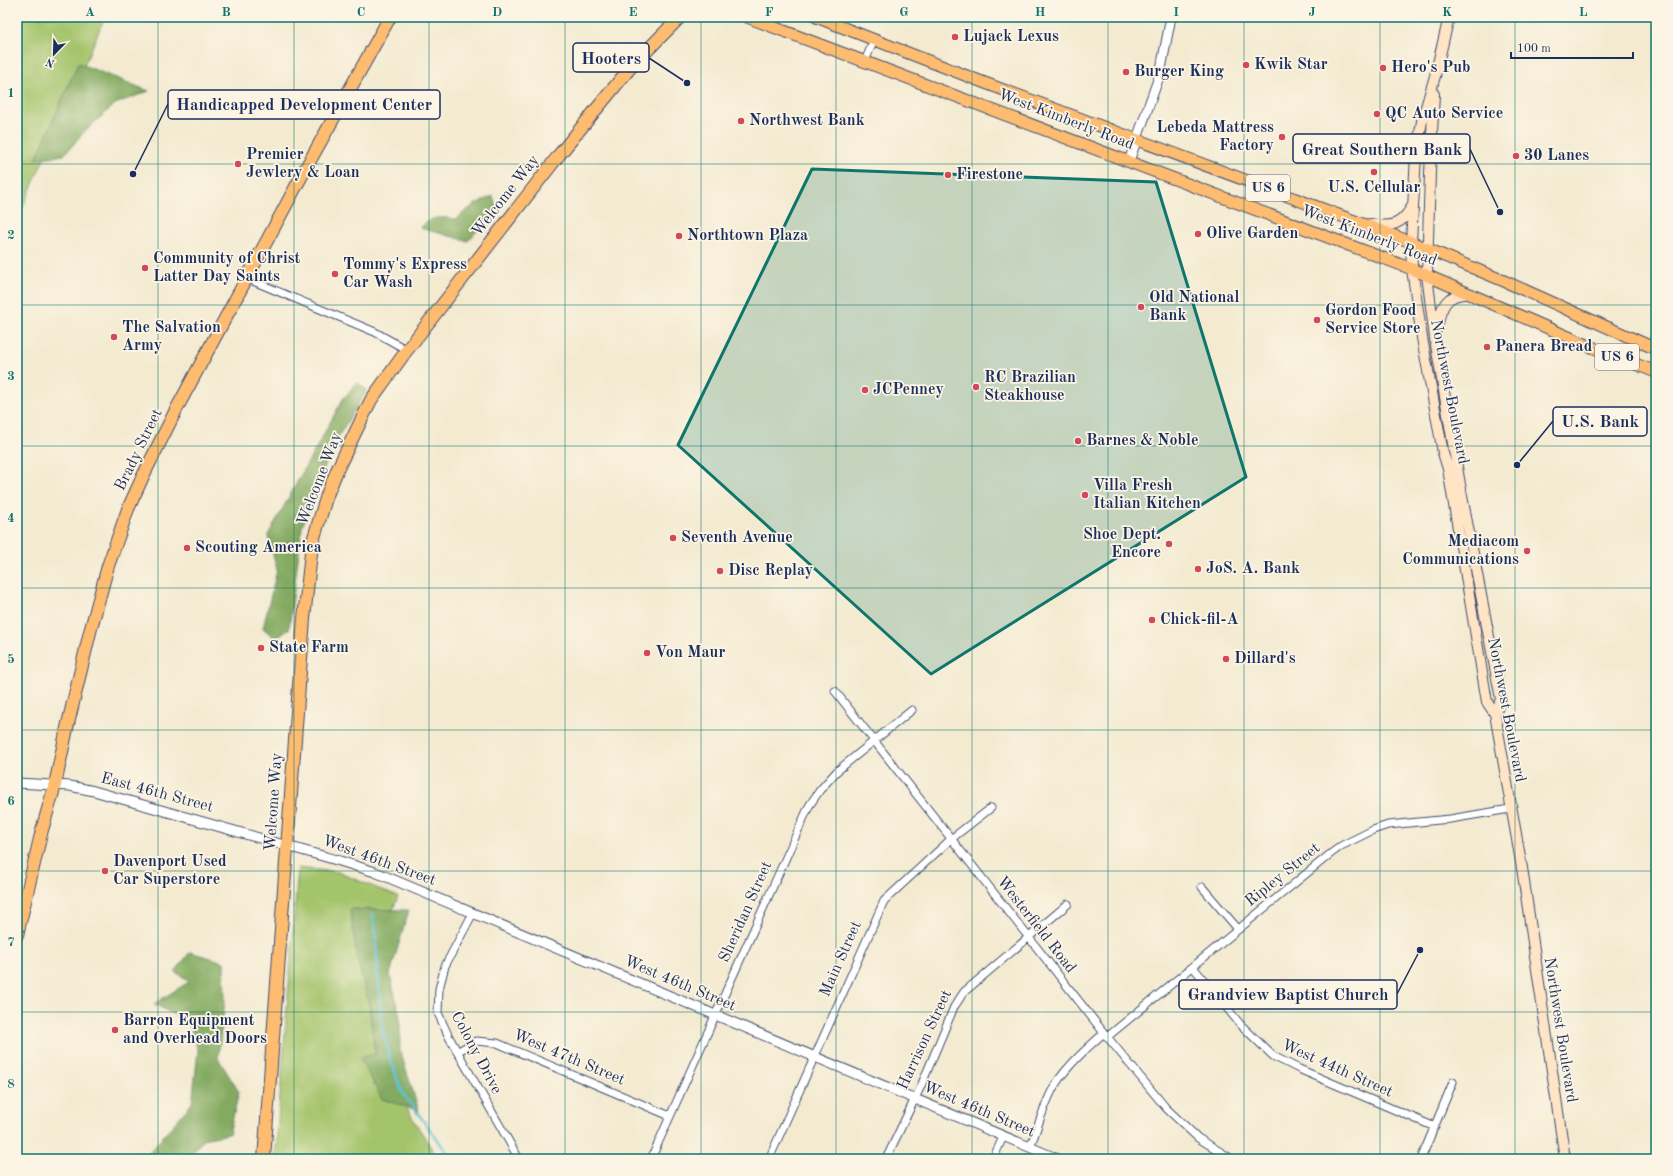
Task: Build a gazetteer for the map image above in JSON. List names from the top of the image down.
{
  "streets": {
    "highway": ["Welcome Way", "Brady Street"],
    "main road": ["West Kimberly Road", "US 6", "Northwest Boulevard"],
    "street": [
      "East 46th Street",
      "West 46th Street",
      "Ripley Street",
      "Sheridan Street",
      "Westerfield Road",
      "Main Street",
      "Harrison Street",
      "Colony Drive",
      "West 47th Street",
      "West 44th Street"
    ]
  },
  "crossings": [
    ["West Kimberly Road", "US 6"],
    ["West Kimberly Road", "Northwest Boulevard"],
    ["Welcome Way", "East 46th Street"],
    ["Welcome Way", "West 46th Street"],
    ["Northwest Boulevard", "Ripley Street"],
    ["Brady Street", "East 46th Street"],
    ["East 46th Street", "West 46th Street"],
    ["West 46th Street", "Ripley Street"],
    ["West 46th Street", "Sheridan Street"],
    ["West 46th Street", "Main Street"],
    ["West 46th Street", "Harrison Street"],
    ["West 46th Street", "Colony Drive"],
    ["Ripley Street", "Westerfield Road"],
    ["Ripley Street", "West 44th Street"],
    ["Sheridan Street", "Westerfield Road"],
    ["Sheridan Street", "West 47th Street"],
    ["Westerfield Road", "Main Street"],
    ["Westerfield Road", "Harrison Street"],
    ["Colony Drive", "West 47th Street"]
  ],
  "places": [
    "Lujack Lexus",
    "Kwik Star",
    "Hero's Pub",
    "Burger King",
    "Hooters",
    "QC Auto Service",
    "Northwest Bank",
    "Lebeda Mattress Factory",
    "30 Lanes",
    "Premier Jewlery & Loan",
    "U.S. Cellular",
    "Handicapped Development Center",
    "Firestone",
    "Great Southern Bank",
    "Olive Garden",
    "Northtown Plaza",
    "Community of Christ Latter Day Saints",
    "Tommy's Express Car Wash",
    "Old National Bank",
    "Gordon Food Service Store",
    "The Salvation Army",
    "Panera Bread",
    "RC Brazilian Steakhouse",
    "JCPenney",
    "Barnes & Noble",
    "U.S. Bank",
    "Villa Fresh Italian Kitchen",
    "Seventh Avenue",
    "Shoe Dept. Encore",
    "Scouting America",
    "Mediacom Communications",
    "JoS. A. Bank",
    "Disc Replay",
    "Chick-fil-A",
    "State Farm",
    "Von Maur",
    "Dillard's",
    "Davenport Used Car Superstore",
    "Grandview Baptist Church",
    "Barron Equipment and Overhead Doors"
  ],
  "scale_bar": "100 m",
  "north": "bottom left",
  "grid": {
    "columns": [
      "A",
      "B",
      "C",
      "D",
      "E",
      "F",
      "G",
      "H",
      "I",
      "J",
      "K",
      "L"
    ],
    "rows": [
      "1",
      "2",
      "3",
      "4",
      "5",
      "6",
      "7",
      "8"
    ]
  }
}
